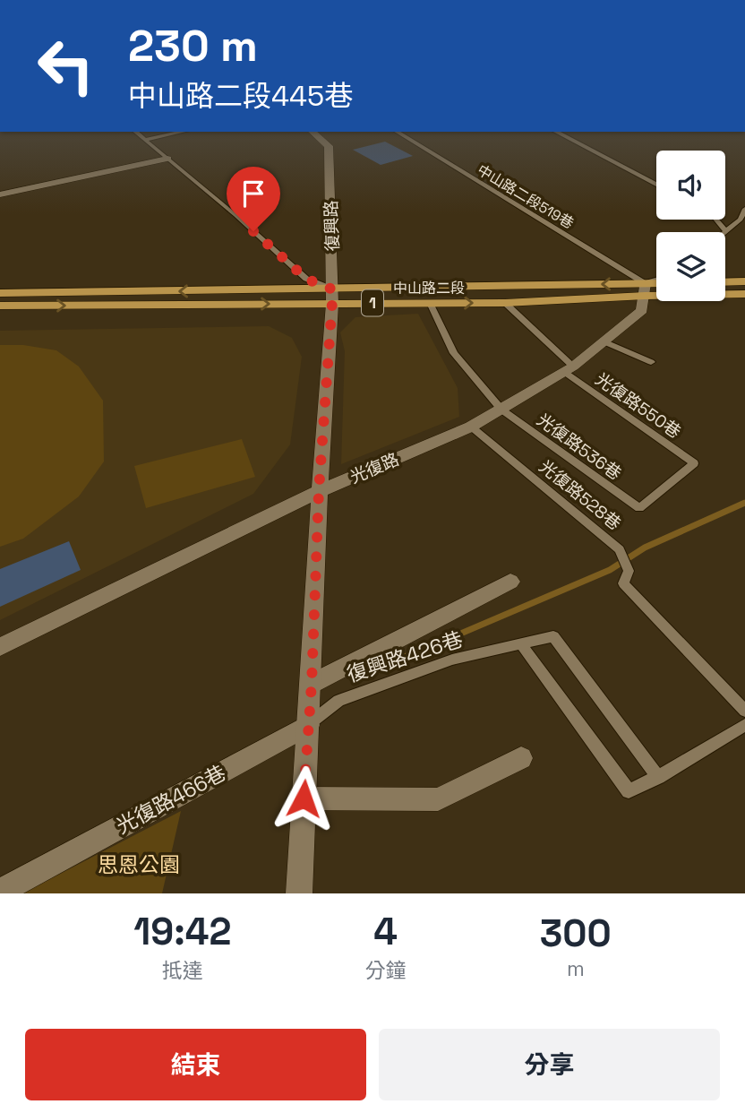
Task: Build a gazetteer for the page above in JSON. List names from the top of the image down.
{
  "streets": {
    "main road": ["中山路二段", "1"],
    "street": ["復興路", "光復路", "光復路466巷"],
    "lane": [
      "中山路二段519巷",
      "光復路550巷",
      "光復路536巷",
      "光復路528巷",
      "復興路426巷"
    ]
  },
  "crossings": [
    ["中山路二段519巷", "中山路二段"],
    ["中山路二段519巷", "光復路"],
    ["復興路", "中山路二段"],
    ["復興路", "光復路"],
    ["復興路", "復興路426巷"],
    ["復興路", "光復路466巷"],
    ["中山路二段", "光復路550巷"],
    ["中山路二段", "光復路536巷"],
    ["中山路二段", "光復路"],
    ["光復路550巷", "光復路536巷"],
    ["光復路550巷", "光復路"],
    ["光復路536巷", "光復路"],
    ["光復路", "光復路528巷"],
    ["復興路426巷", "光復路466巷"]
  ],
  "parks": ["思恩公園"],
  "page": {
    "turn": ["230 m", "中山路二段445巷"],
    "eta": [
      "19:42",
      "抵達",
      "4",
      "分鐘",
      "300",
      "m"
    ],
    "buttons": ["結束", "分享"]
  }
}
